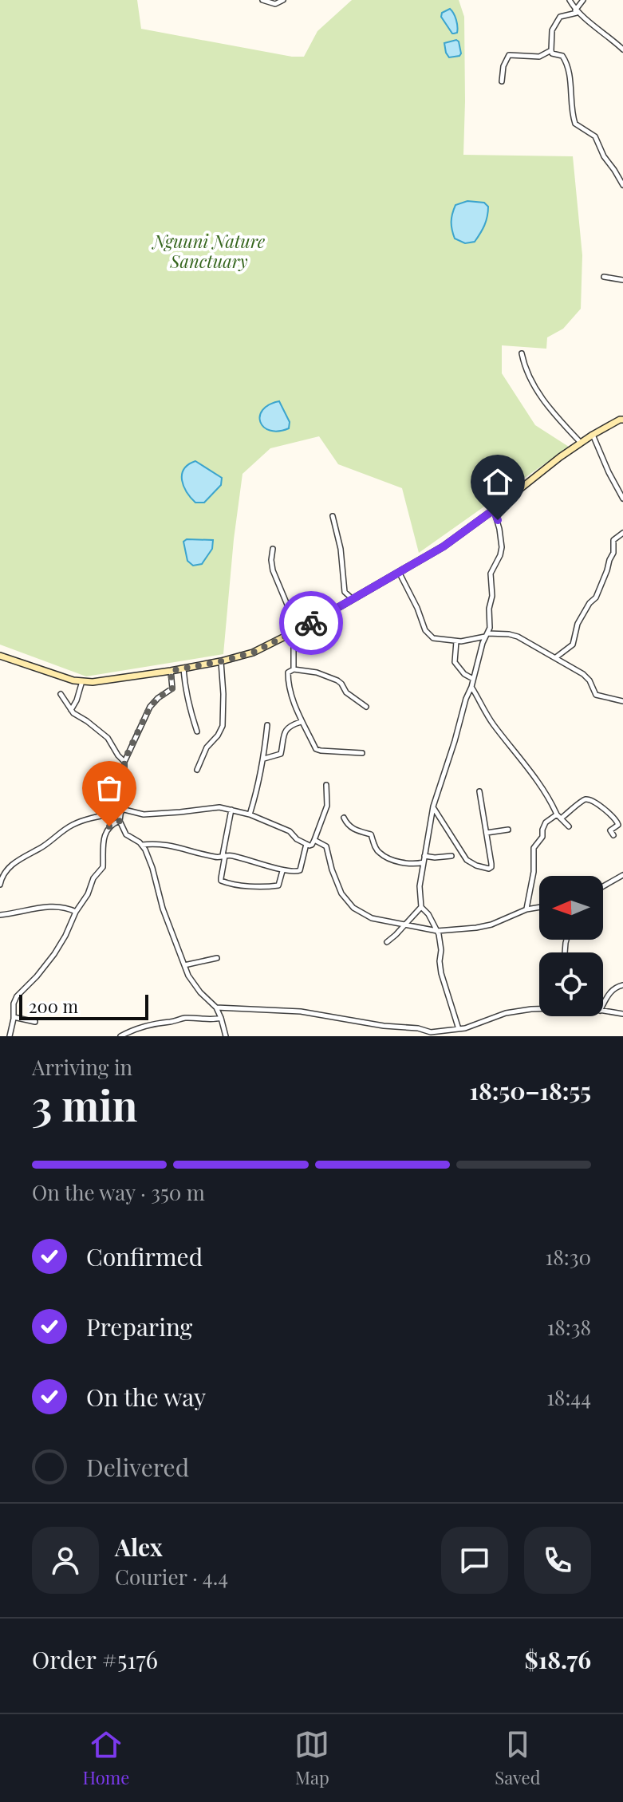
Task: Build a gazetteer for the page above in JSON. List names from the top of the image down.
{
  "parks": ["Nguuni Nature Sanctuary"],
  "scale_bar": "200 m",
  "north": "left",
  "page": {
    "scale": "200 m",
    "heading": ["3 min", "Arriving in", "18:50–18:55"],
    "panel": [
      "Alex",
      "Courier · 4.4",
      "Order #5176",
      "$18.76"
    ],
    "bar": "On the way · 350 m",
    "list": [
      ["Confirmed", "18:30"],
      ["Preparing", "18:38"],
      ["On the way", "18:44"],
      "Delivered"
    ],
    "tabs": ["Home", "Map", "Saved"]
  }
}
